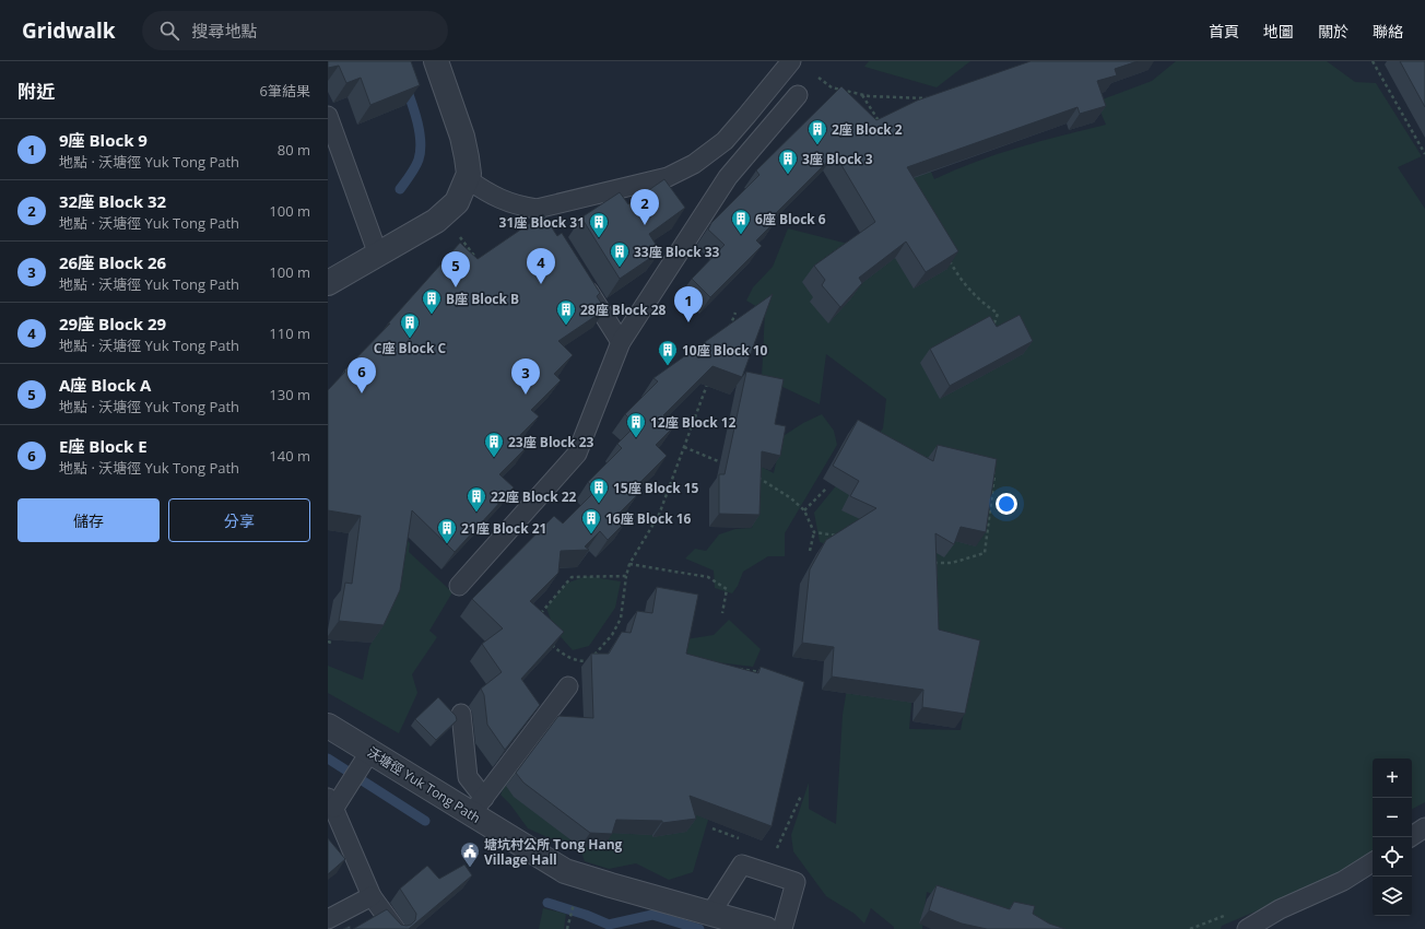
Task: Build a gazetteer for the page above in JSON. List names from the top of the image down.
{
  "streets": {
    "street": ["沃塘徑 Yuk Tong Path"]
  },
  "places": {
    "building": [
      "2座 Block 2",
      "3座 Block 3",
      "6座 Block 6",
      "31座 Block 31",
      "33座 Block 33",
      "B座 Block B",
      "28座 Block 28",
      "C座 Block C",
      "10座 Block 10",
      "12座 Block 12",
      "23座 Block 23",
      "15座 Block 15",
      "22座 Block 22",
      "16座 Block 16",
      "21座 Block 21"
    ],
    "public building": ["塘坑村公所 Tong Hang Village Hall"]
  },
  "page": {
    "header": "Gridwalk",
    "search": "搜尋地點",
    "nav": [
      "首頁",
      "地圖",
      "關於",
      "聯絡"
    ],
    "heading": ["附近", "6筆結果"],
    "list": [
      {
        "mark": "1",
        "name": "9座 Block 9",
        "note": "地點 · 沃塘徑 Yuk Tong Path",
        "value": "80 m"
      },
      {
        "mark": "2",
        "name": "32座 Block 32",
        "note": "地點 · 沃塘徑 Yuk Tong Path",
        "value": "100 m"
      },
      {
        "mark": "3",
        "name": "26座 Block 26",
        "note": "地點 · 沃塘徑 Yuk Tong Path",
        "value": "100 m"
      },
      {
        "mark": "4",
        "name": "29座 Block 29",
        "note": "地點 · 沃塘徑 Yuk Tong Path",
        "value": "110 m"
      },
      {
        "mark": "5",
        "name": "A座 Block A",
        "note": "地點 · 沃塘徑 Yuk Tong Path",
        "value": "130 m"
      },
      {
        "mark": "6",
        "name": "E座 Block E",
        "note": "地點 · 沃塘徑 Yuk Tong Path",
        "value": "140 m"
      }
    ],
    "pins": [
      "2",
      "4",
      "5",
      "1",
      "6",
      "3"
    ],
    "buttons": ["儲存", "分享"],
    "map_buttons": ["+", "−"]
  }
}
